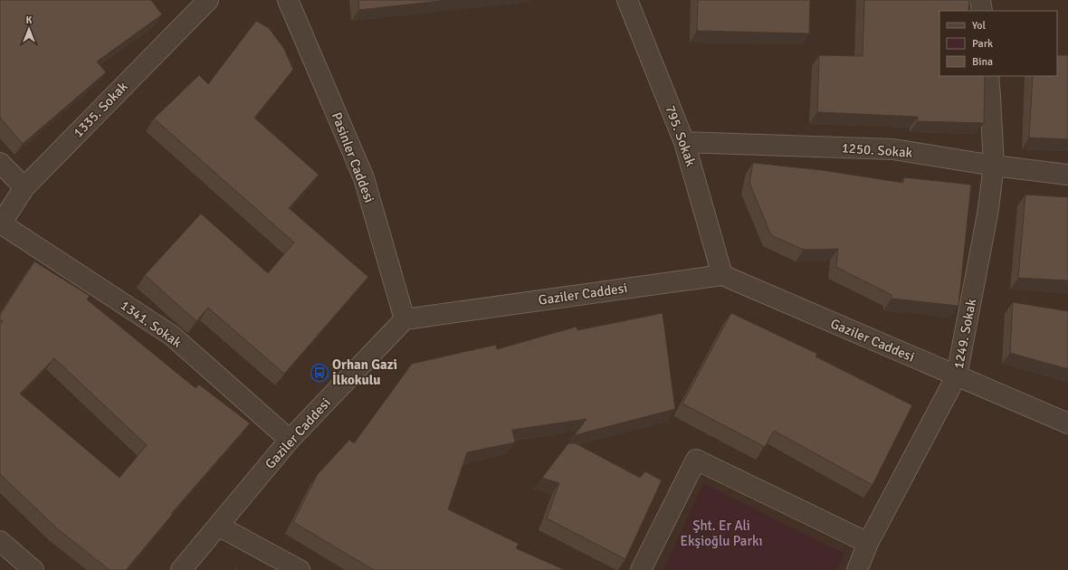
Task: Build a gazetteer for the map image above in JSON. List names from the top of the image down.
{
  "streets": {
    "street": [
      "1335. Sokak",
      "795. Sokak",
      "1250. Sokak",
      "Pasinler Caddesi",
      "Gaziler Caddesi",
      "1341. Sokak",
      "1249. Sokak"
    ]
  },
  "crossings": [
    ["1335. Sokak", "1341. Sokak"],
    ["795. Sokak", "1250. Sokak"],
    ["795. Sokak", "Gaziler Caddesi"],
    ["1250. Sokak", "1249. Sokak"],
    ["Pasinler Caddesi", "Gaziler Caddesi"],
    ["Gaziler Caddesi", "1341. Sokak"],
    ["Gaziler Caddesi", "1249. Sokak"]
  ],
  "parks": ["Şht. Er Ali Ekşioğlu Parkı"],
  "places": {
    "bus stop": ["Orhan Gazi İlkokulu"]
  },
  "legend": ["Yol", "Park", "Bina"],
  "north": "top"
}
